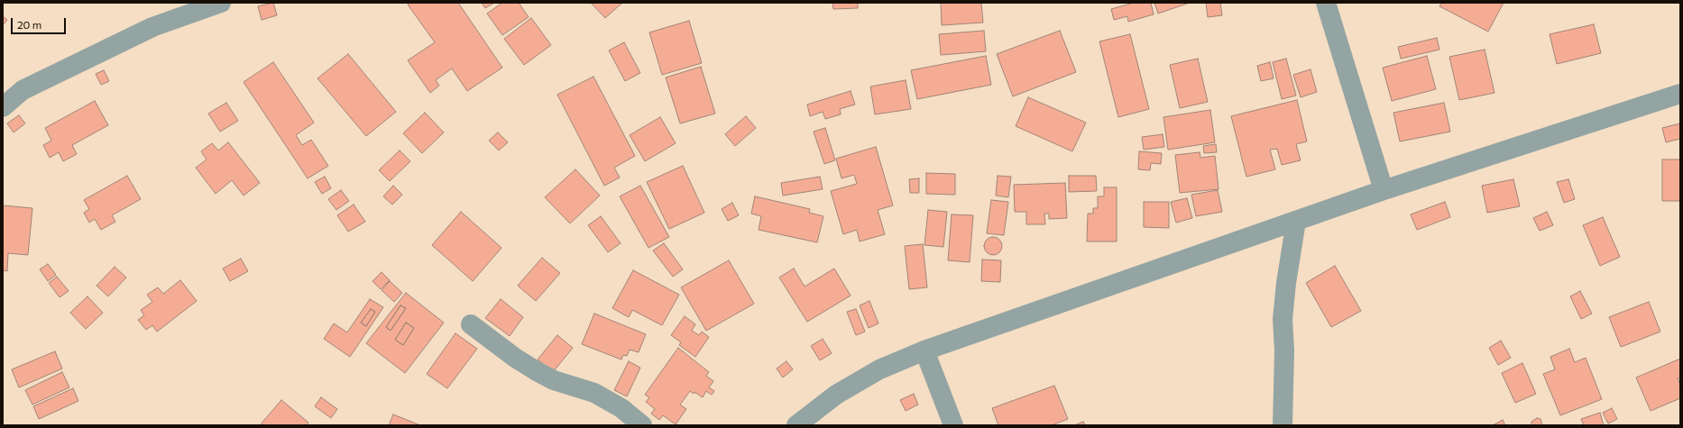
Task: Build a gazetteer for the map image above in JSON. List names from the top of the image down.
{
  "scale_bar": "20 m"
}
